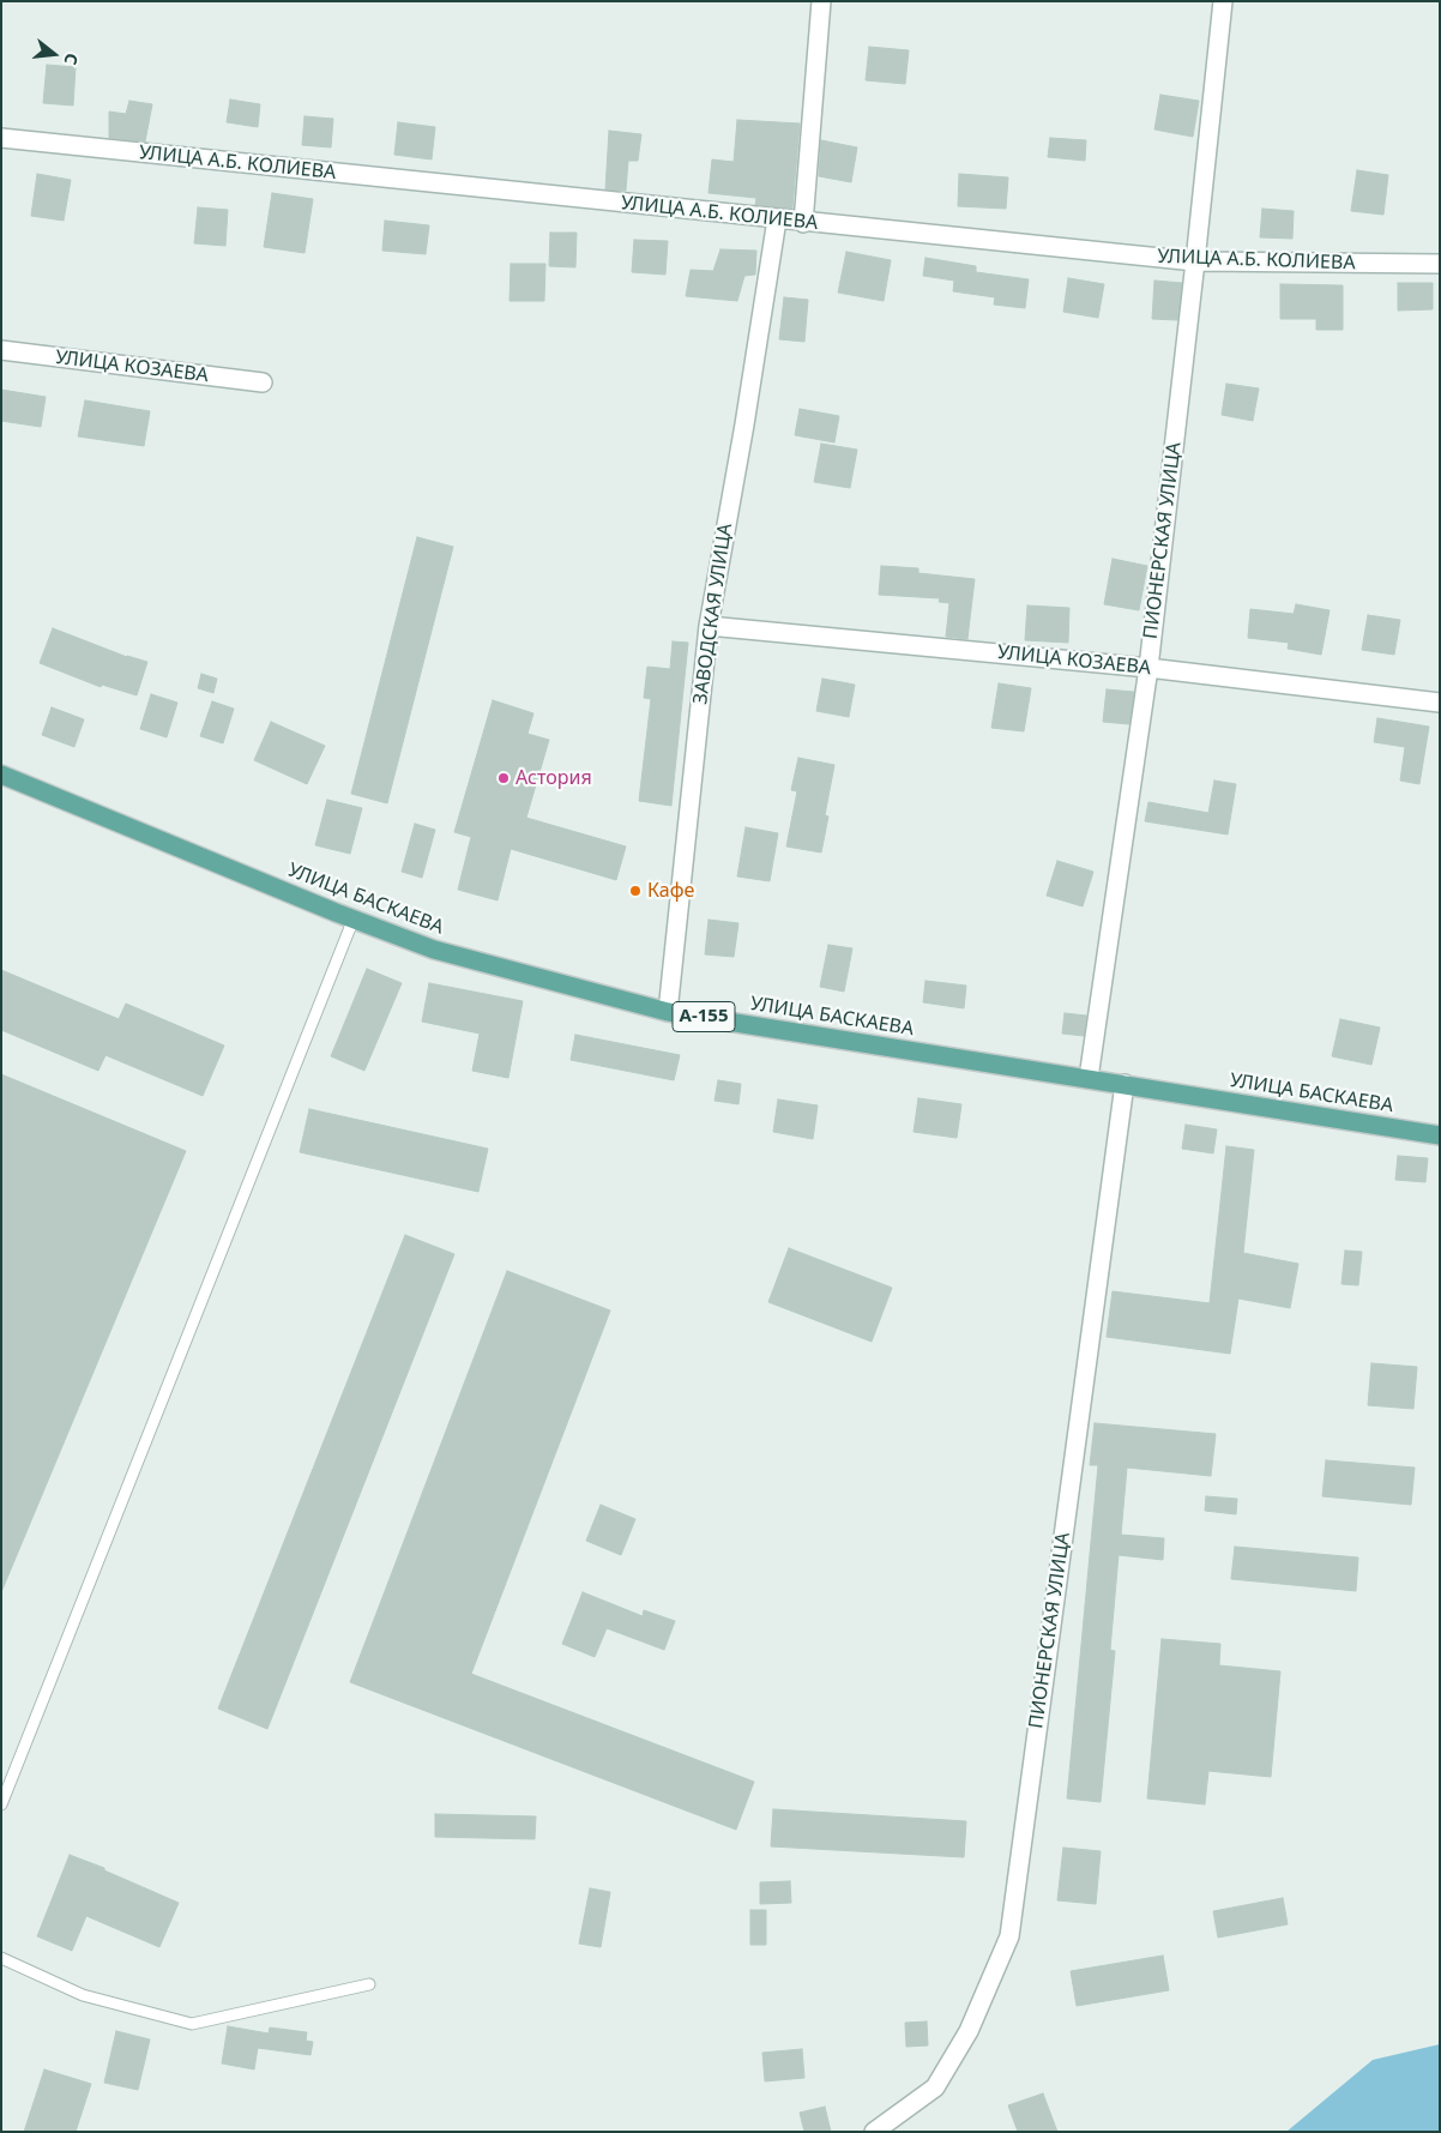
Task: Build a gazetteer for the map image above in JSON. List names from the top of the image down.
{
  "streets": {
    "main road": ["УЛИЦА БАСКАЕВА", "А-155"],
    "street": [
      "УЛИЦА А.Б. КОЛИЕВА",
      "УЛИЦА КОЗАЕВА",
      "ПИОНЕРСКАЯ УЛИЦА",
      "ЗАВОДСКАЯ УЛИЦА"
    ]
  },
  "crossings": [
    ["УЛИЦА А.Б. КОЛИЕВА", "ПИОНЕРСКАЯ УЛИЦА"],
    ["УЛИЦА А.Б. КОЛИЕВА", "ЗАВОДСКАЯ УЛИЦА"],
    ["УЛИЦА КОЗАЕВА", "ПИОНЕРСКАЯ УЛИЦА"],
    ["УЛИЦА КОЗАЕВА", "ЗАВОДСКАЯ УЛИЦА"],
    ["ПИОНЕРСКАЯ УЛИЦА", "УЛИЦА БАСКАЕВА"],
    ["ЗАВОДСКАЯ УЛИЦА", "УЛИЦА БАСКАЕВА"]
  ],
  "places": ["Астория", "Кафе"],
  "north": "right"
}
